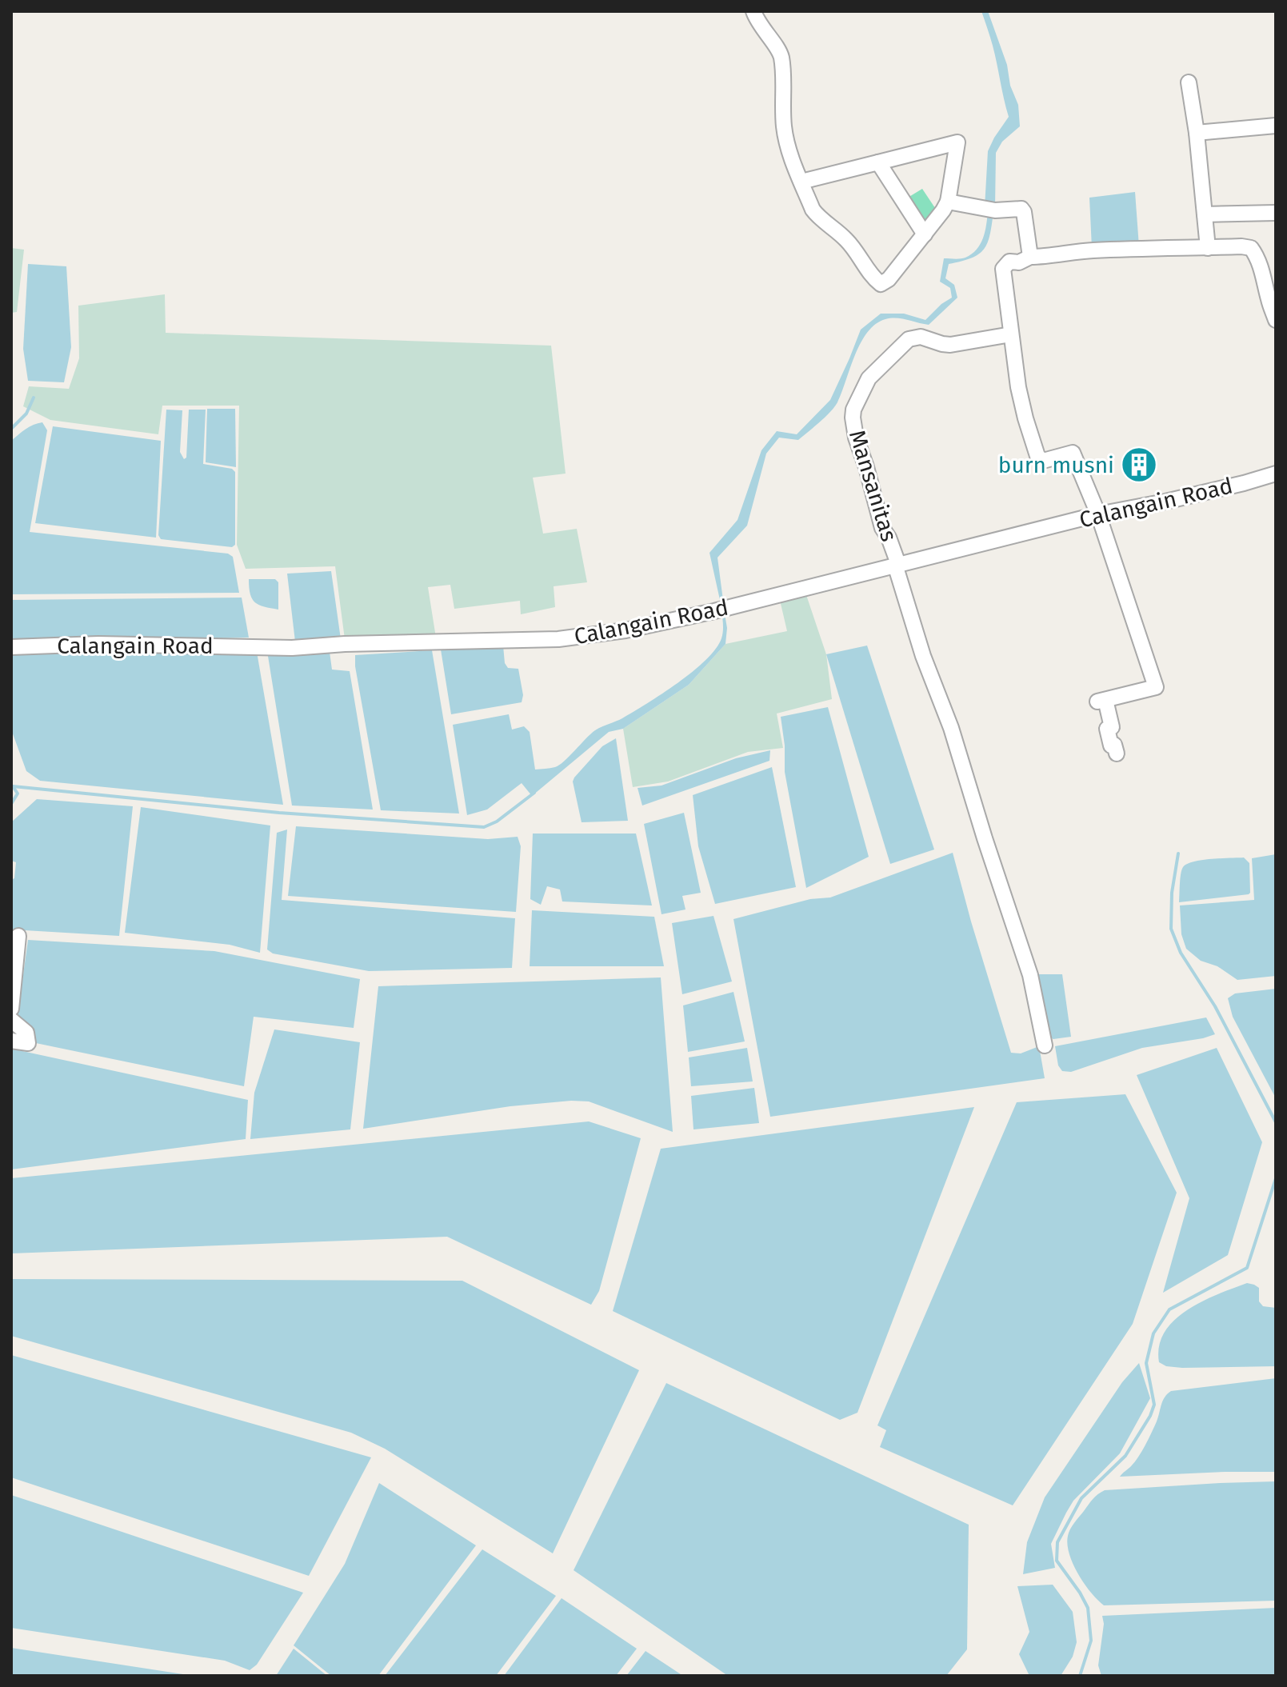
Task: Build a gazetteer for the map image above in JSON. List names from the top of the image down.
{
  "streets": {
    "street": ["Mansanitas", "Calangain Road"]
  },
  "crossings": [
    ["Mansanitas", "Calangain Road"]
  ],
  "places": {
    "building": ["burn musni"]
  }
}
